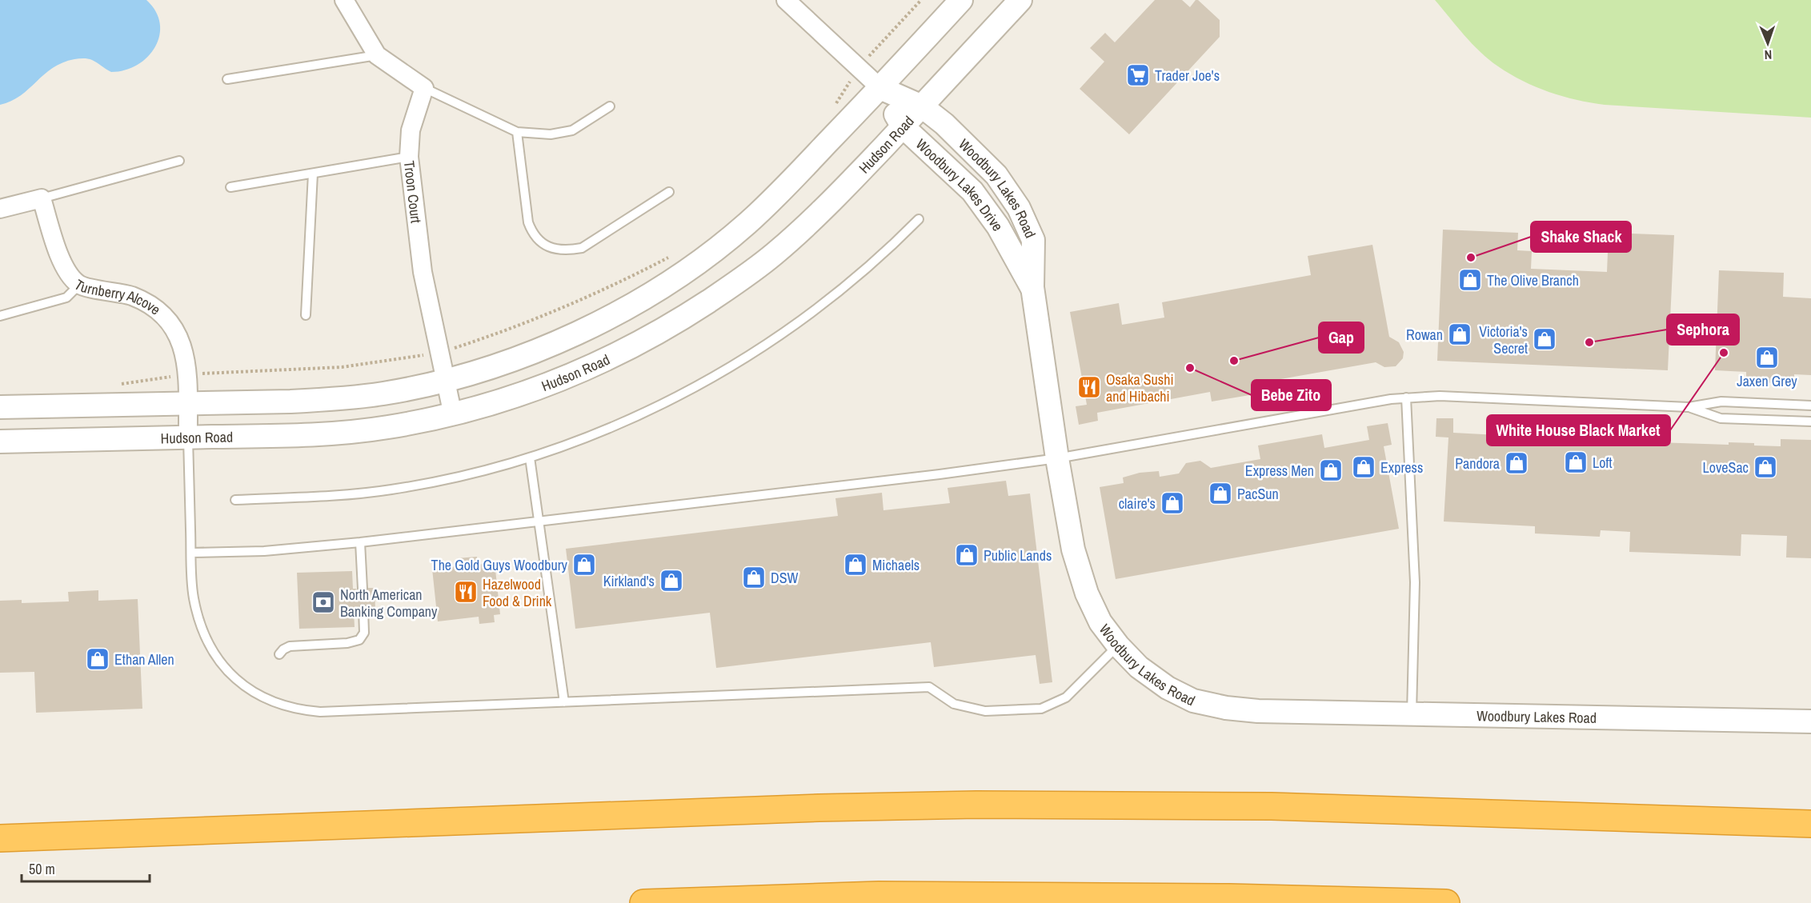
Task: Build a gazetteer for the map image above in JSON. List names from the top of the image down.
{
  "streets": {
    "street": [
      "Hudson Road",
      "Woodbury Lakes Drive",
      "Woodbury Lakes Road",
      "Troon Court",
      "Turnberry Alcove"
    ]
  },
  "crossings": [
    ["Hudson Road", "Woodbury Lakes Drive"],
    ["Hudson Road", "Woodbury Lakes Road"],
    ["Hudson Road", "Troon Court"],
    ["Hudson Road", "Turnberry Alcove"],
    ["Woodbury Lakes Drive", "Woodbury Lakes Road"]
  ],
  "places": {
    "supermarket": ["Trader Joe's"],
    "other": [
      "Shake Shack",
      "Sephora",
      "White House Black Market",
      "Gap",
      "Bebe Zito"
    ],
    "shop": [
      "The Olive Branch",
      "Rowan",
      "Victoria's Secret",
      "Jaxen Grey",
      "Loft",
      "Pandora",
      "Express",
      "LoveSac",
      "Express Men",
      "PacSun",
      "claire's",
      "Public Lands",
      "The Gold Guys Woodbury",
      "Michaels",
      "DSW",
      "Kirkland's",
      "Ethan Allen"
    ],
    "restaurant": ["Osaka Sushi and Hibachi", "Hazelwood Food & Drink"],
    "bank": ["North American Banking Company"]
  },
  "scale_bar": "50 m",
  "north": "bottom"
}
